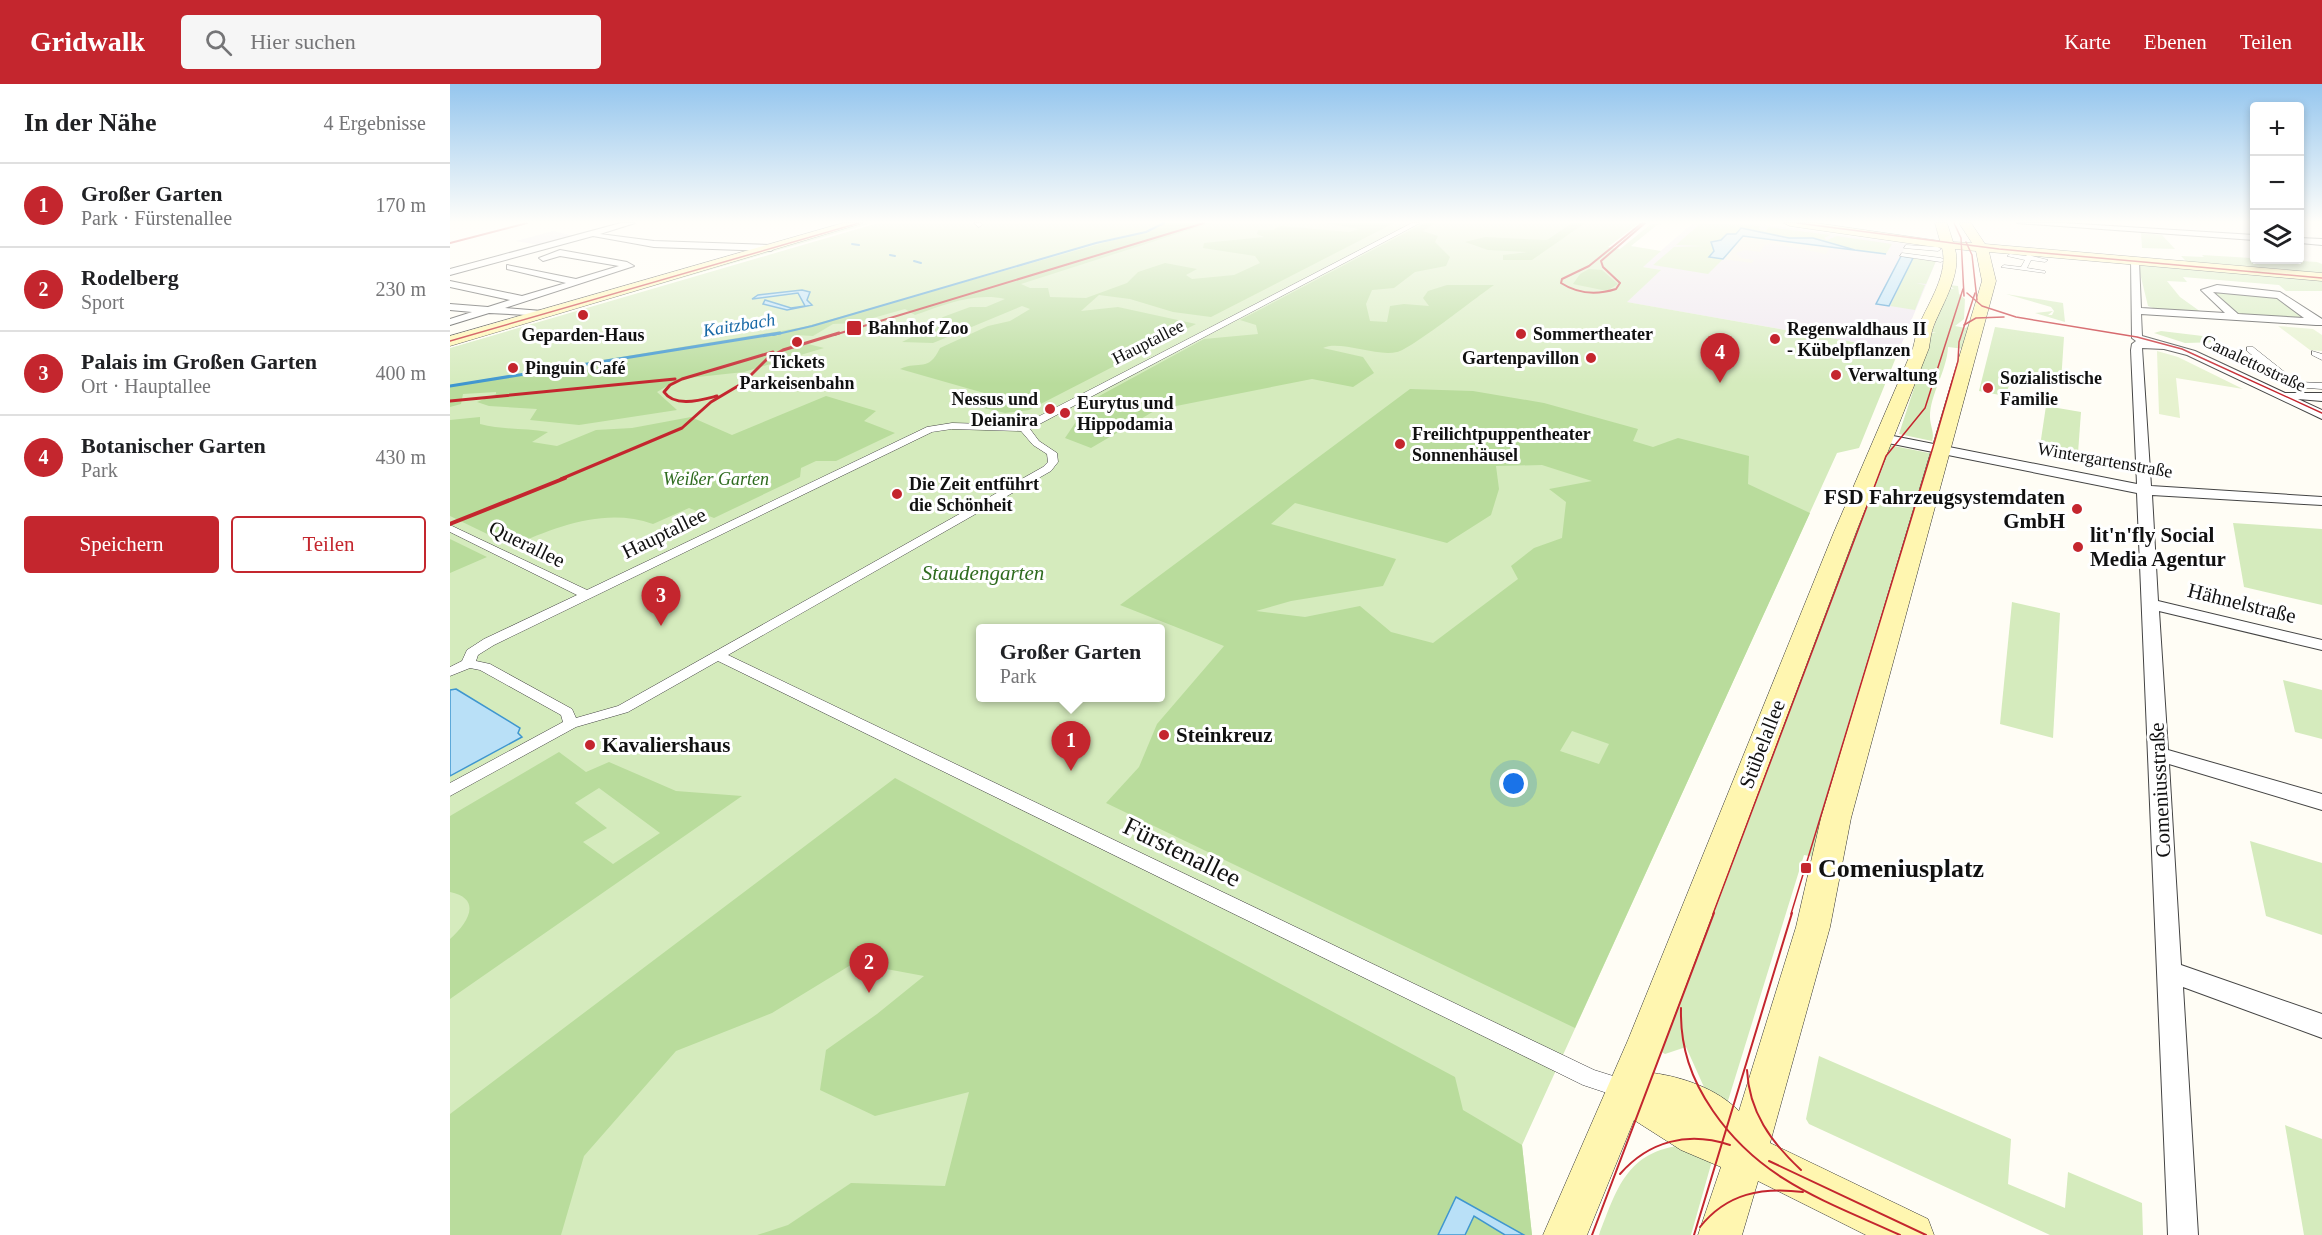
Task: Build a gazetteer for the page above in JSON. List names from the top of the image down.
{
  "streets": {
    "main road": ["Stübelallee"],
    "street": [
      "Hauptallee",
      "Canalettostraße",
      "Wintergartenstraße",
      "Querallee",
      "Hähnelstraße",
      "Comeniusstraße",
      "Fürstenallee"
    ]
  },
  "crossings": [
    ["Hauptallee", "Querallee"],
    ["Canalettostraße", "Comeniusstraße"],
    ["Wintergartenstraße", "Stübelallee"],
    ["Wintergartenstraße", "Comeniusstraße"],
    ["Hähnelstraße", "Comeniusstraße"],
    ["Stübelallee", "Fürstenallee"]
  ],
  "water": ["Kaitzbach"],
  "parks": ["Weißer Garten", "Staudengarten"],
  "places": {
    "other": [
      "Geparden-Haus",
      "Sommertheater",
      "Regenwaldhaus II - Kübelpflanzen",
      "Tickets Parkeisenbahn",
      "Gartenpavillon",
      "Pinguin Café",
      "Verwaltung",
      "Sozialistische Familie",
      "Nessus und Deianira",
      "Eurytus und Hippodamia",
      "Freilichtpuppentheater Sonnenhäusel",
      "Die Zeit entführt die Schönheit",
      "FSD Fahrzeugsystemdaten GmbH",
      "lit'n'fly Social Media Agentur",
      "Steinkreuz",
      "Kavaliershaus"
    ],
    "transit": ["Bahnhof Zoo", "Comeniusplatz"]
  },
  "page": {
    "header": "Gridwalk",
    "search": "Hier suchen",
    "nav": ["Karte", "Ebenen", "Teilen"],
    "heading": ["In der Nähe", "4 Ergebnisse"],
    "map_buttons": ["+", "−"],
    "list": [
      {
        "mark": "1",
        "name": "Großer Garten",
        "note": "Park · Fürstenallee",
        "value": "170 m"
      },
      {
        "mark": "2",
        "name": "Rodelberg",
        "note": "Sport",
        "value": "230 m"
      },
      {
        "mark": "3",
        "name": "Palais im Großen Garten",
        "note": "Ort · Hauptallee",
        "value": "400 m"
      },
      {
        "mark": "4",
        "name": "Botanischer Garten",
        "note": "Park",
        "value": "430 m"
      }
    ],
    "pins": [
      "4",
      "3",
      "1",
      "2"
    ],
    "buttons": ["Speichern", "Teilen"],
    "popup": ["Großer Garten", "Park"]
  }
}
